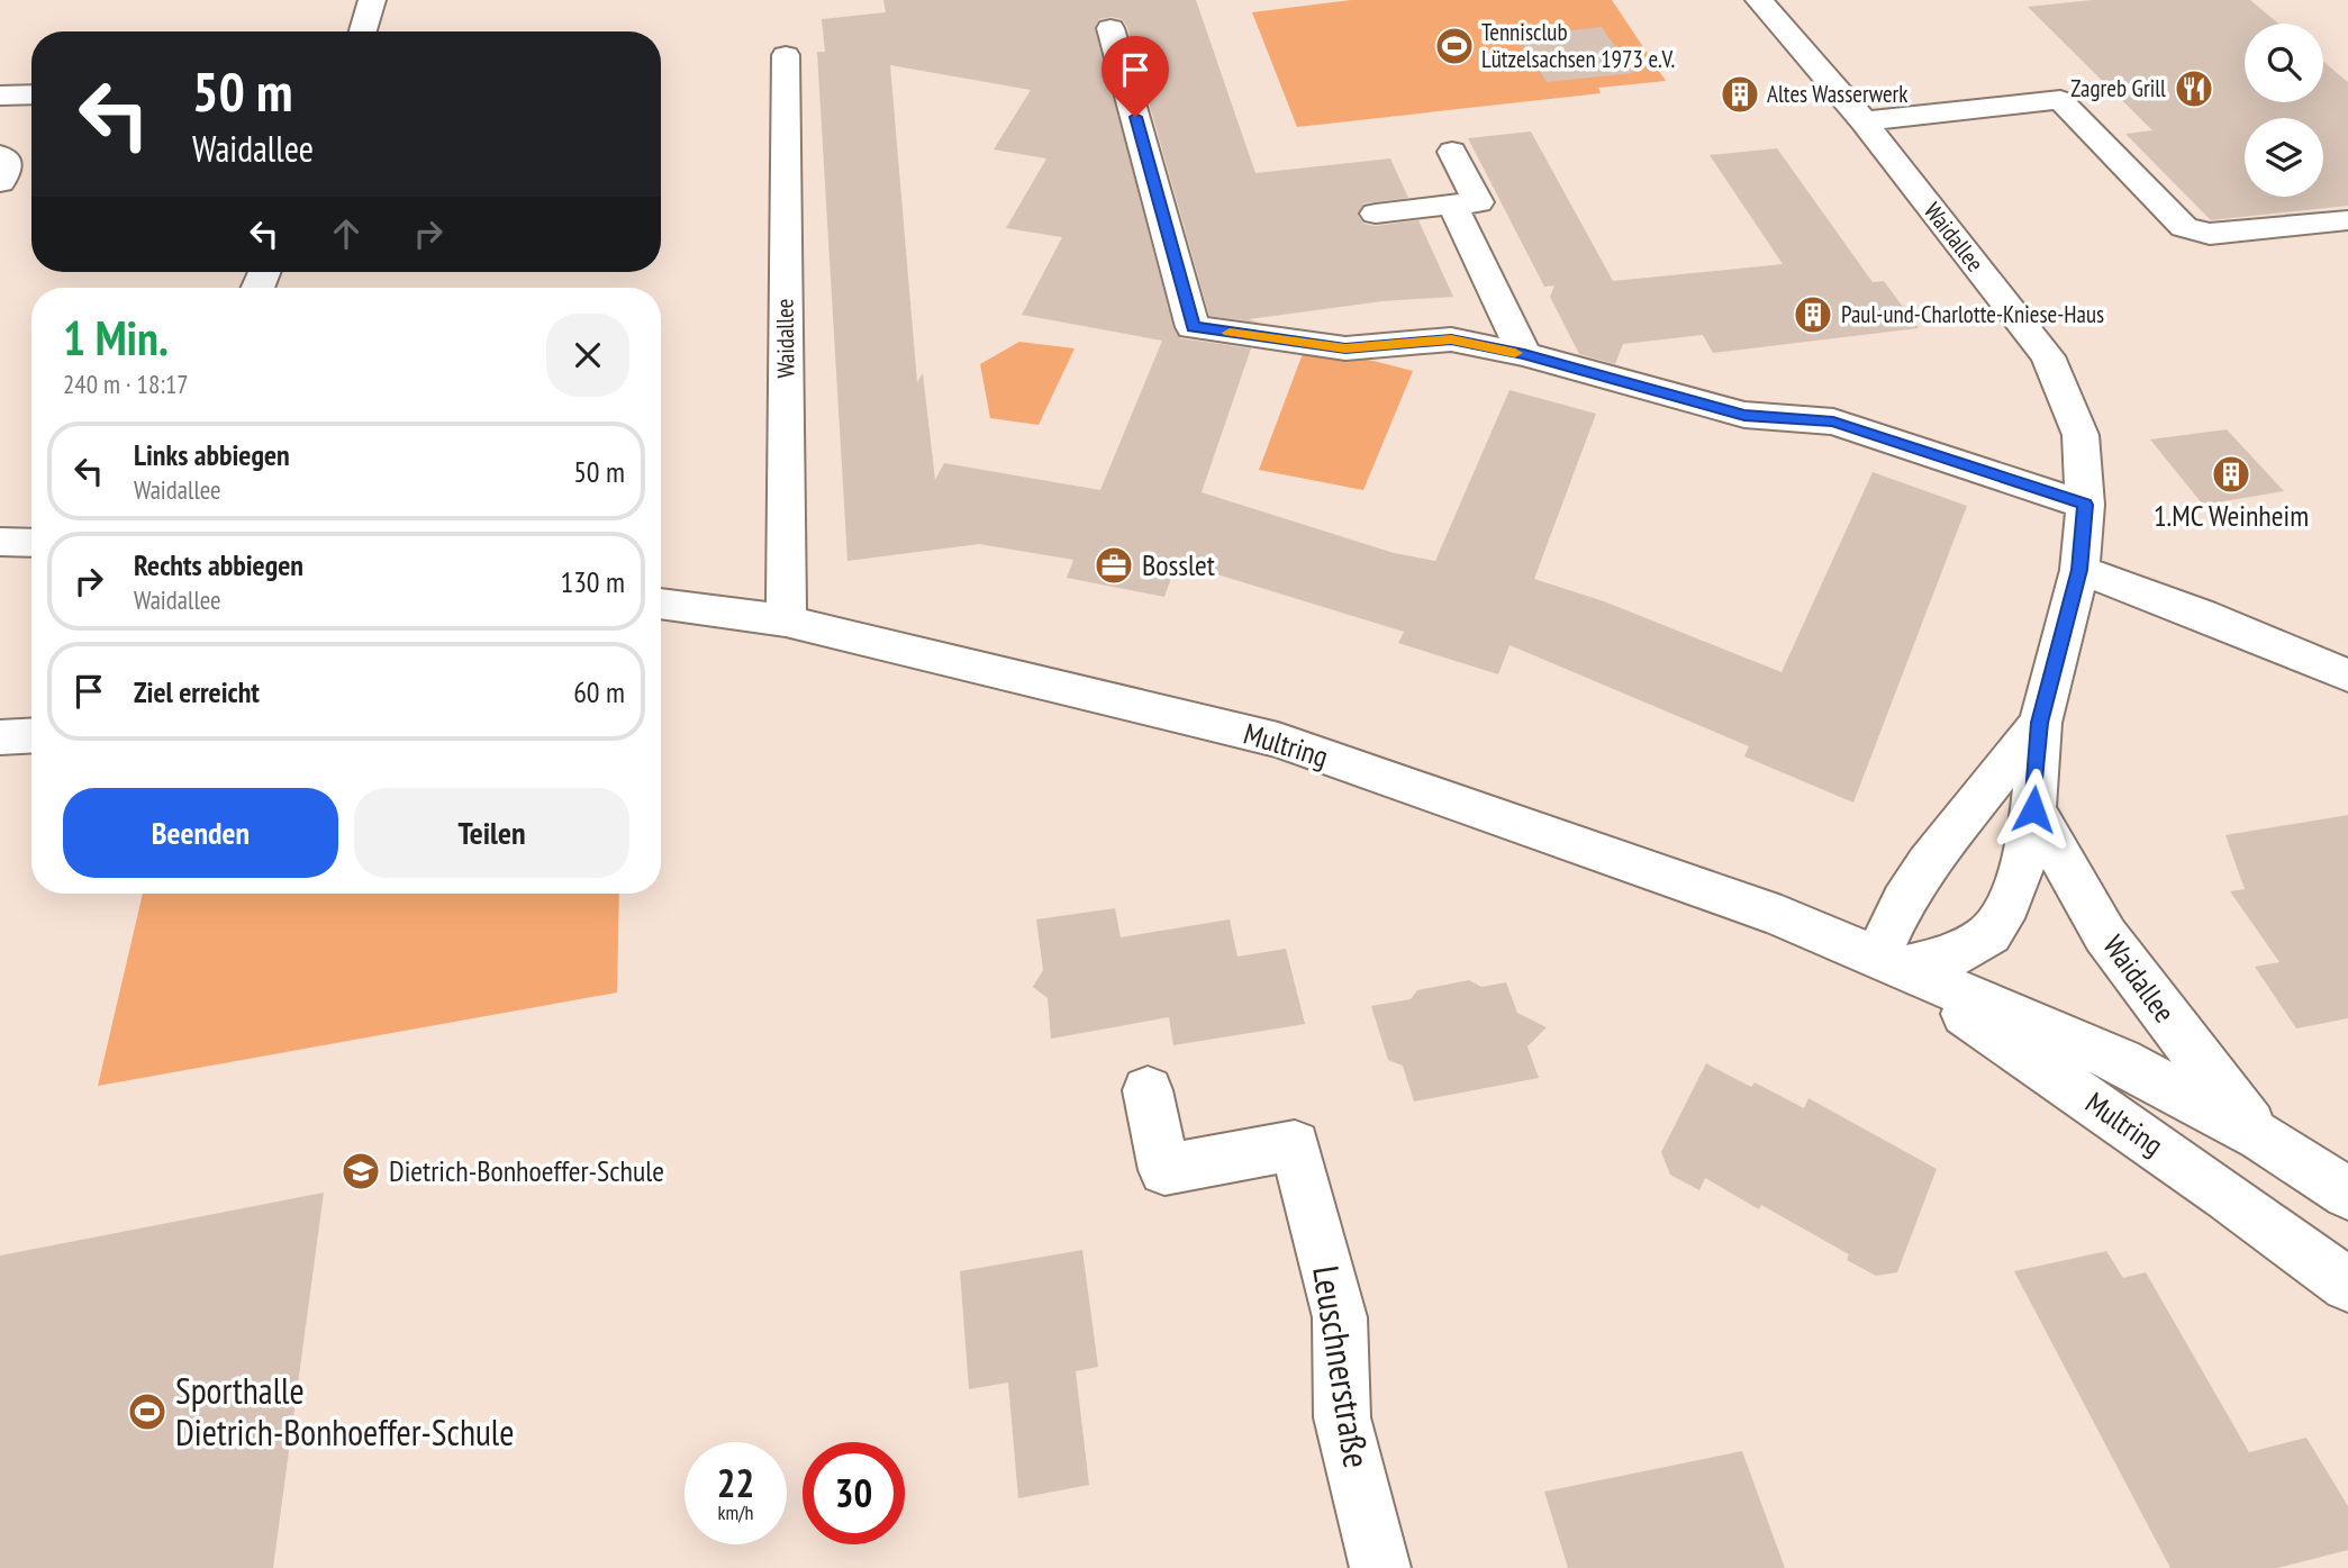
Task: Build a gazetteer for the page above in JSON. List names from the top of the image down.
{
  "streets": {
    "street": ["Waidallee", "Multring", "Leuschnerstraße"]
  },
  "crossings": [
    ["Waidallee", "Multring"]
  ],
  "places": {
    "sports": ["Tennisclub Lützelsachsen 1973 e.V.", "Sporthalle Dietrich-Bonhoeffer-Schule"],
    "restaurant": ["Zagreb Grill"],
    "building": ["Altes Wasserwerk", "Paul-und-Charlotte-Kniese-Haus", "1.MC Weinheim"],
    "office": ["Bosslet"],
    "school or university": ["Dietrich-Bonhoeffer-Schule"]
  },
  "page": {
    "turn": ["50 m", "Waidallee"],
    "heading": ["1 Min.", "240 m · 18:17"],
    "list": [
      {
        "name": "Links abbiegen",
        "note": "Waidallee",
        "value": "50 m"
      },
      {
        "name": "Rechts abbiegen",
        "note": "Waidallee",
        "value": "130 m"
      },
      {
        "name": "Ziel erreicht",
        "value": "60 m"
      }
    ],
    "buttons": ["Beenden", "Teilen"],
    "speed": "22 km/h",
    "limit": "30"
  }
}
